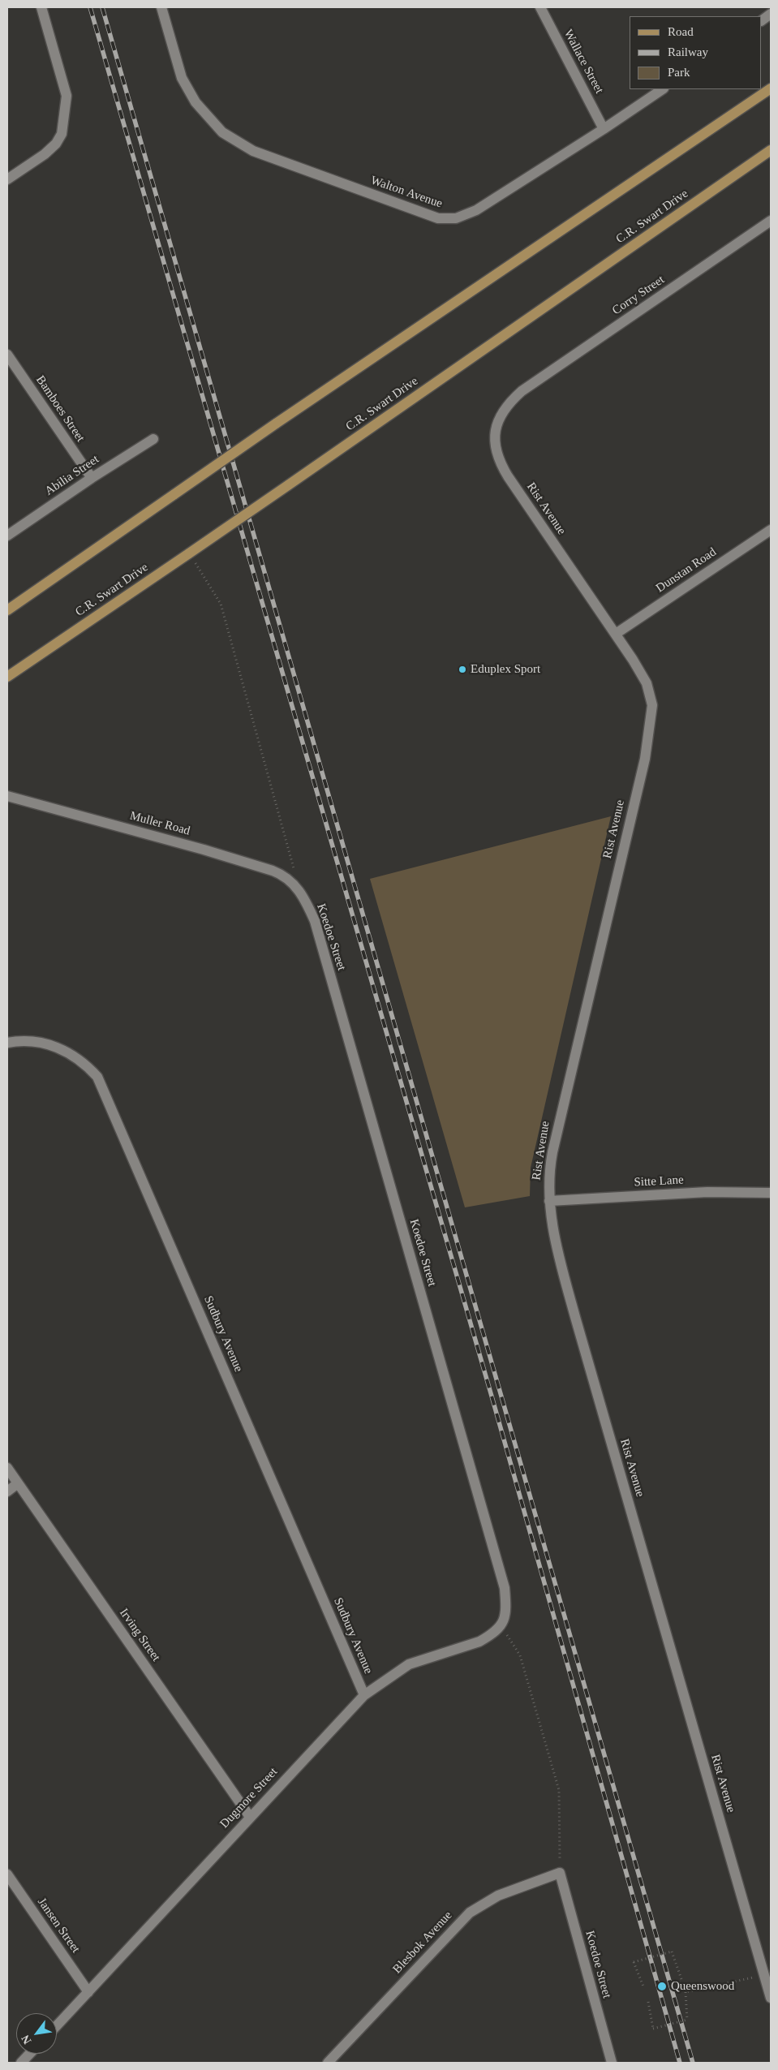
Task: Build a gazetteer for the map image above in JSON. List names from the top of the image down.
{
  "streets": {
    "main road": ["C.R. Swart Drive"],
    "street": [
      "Wallace Street",
      "Walton Avenue",
      "Corry Street",
      "Bamboes Street",
      "Abilia Street",
      "Rist Avenue",
      "Dunstan Road",
      "Muller Road",
      "Koedoe Street",
      "Sitte Lane",
      "Sudbury Avenue",
      "Irving Street",
      "Dugmore Street",
      "Jansen Street",
      "Blesbok Avenue"
    ]
  },
  "crossings": [
    ["Wallace Street", "Walton Avenue"],
    ["Corry Street", "Rist Avenue"],
    ["Bamboes Street", "Abilia Street"],
    ["Rist Avenue", "Dunstan Road"],
    ["Rist Avenue", "Sitte Lane"],
    ["Muller Road", "Koedoe Street"],
    ["Koedoe Street", "Dugmore Street"],
    ["Koedoe Street", "Blesbok Avenue"],
    ["Sudbury Avenue", "Dugmore Street"],
    ["Irving Street", "Dugmore Street"],
    ["Dugmore Street", "Jansen Street"]
  ],
  "places": ["Eduplex Sport", "Queenswood"],
  "legend": ["Road", "Railway", "Park"],
  "north": "bottom left"
}
